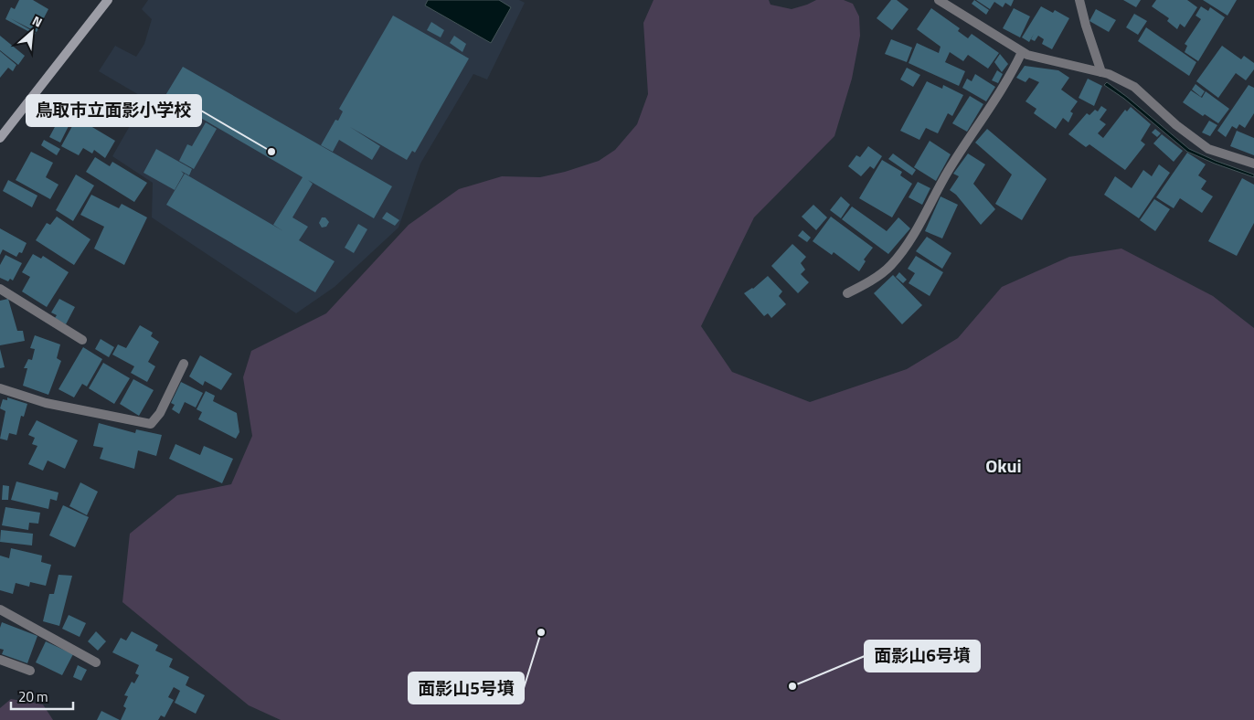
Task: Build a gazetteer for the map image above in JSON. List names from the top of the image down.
{
  "districts": ["Okui"],
  "places": ["鳥取市立面影小学校", "面影山5号墳", "面影山6号墳"],
  "scale_bar": "20 m",
  "north": "top right"
}
